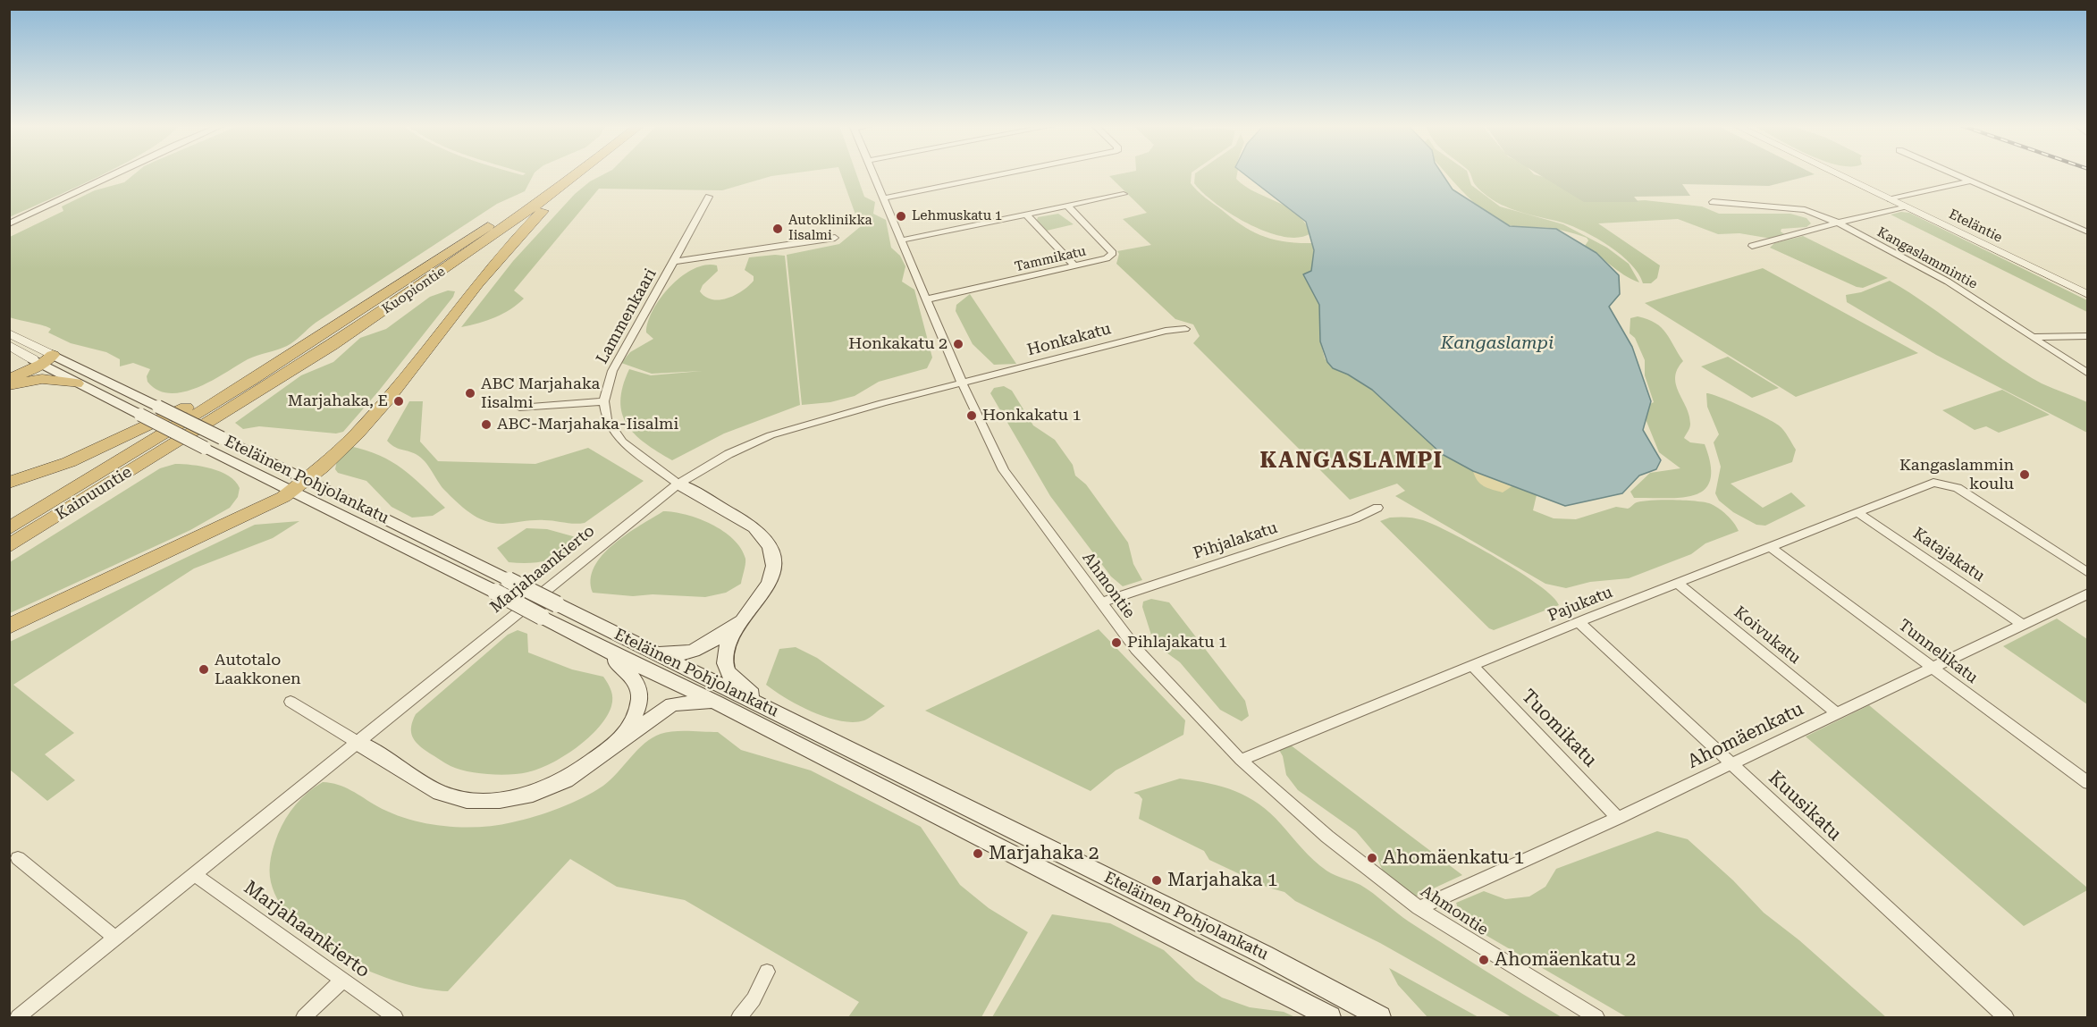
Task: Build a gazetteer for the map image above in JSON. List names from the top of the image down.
{
  "streets": {
    "highway": ["Kuopiontie", "Kainuuntie"],
    "main road": ["Eteläinen Pohjolankatu"],
    "street": [
      "Eteläntie",
      "Kangaslammintie",
      "Tammikatu",
      "Lammenkaari",
      "Honkakatu",
      "Pihjalakatu",
      "Katajakatu",
      "Marjahaankierto",
      "Ahmontie",
      "Pajukatu",
      "Koivukatu",
      "Tunnelikatu",
      "Tuomikatu",
      "Ahomäenkatu",
      "Kuusikatu"
    ]
  },
  "crossings": [
    ["Eteläntie", "Kangaslammintie"],
    ["Tammikatu", "Ahmontie"],
    ["Kuopiontie", "Kainuuntie"],
    ["Honkakatu", "Marjahaankierto"],
    ["Honkakatu", "Ahmontie"],
    ["Pihjalakatu", "Ahmontie"],
    ["Katajakatu", "Pajukatu"],
    ["Katajakatu", "Ahomäenkatu"],
    ["Marjahaankierto", "Ahmontie"],
    ["Ahmontie", "Pajukatu"],
    ["Ahmontie", "Ahomäenkatu"],
    ["Pajukatu", "Koivukatu"],
    ["Pajukatu", "Tunnelikatu"],
    ["Pajukatu", "Tuomikatu"],
    ["Pajukatu", "Kuusikatu"],
    ["Koivukatu", "Ahomäenkatu"],
    ["Tunnelikatu", "Ahomäenkatu"],
    ["Tuomikatu", "Ahomäenkatu"],
    ["Ahomäenkatu", "Kuusikatu"]
  ],
  "districts": ["KANGASLAMPI"],
  "water": ["Kangaslampi"],
  "places": [
    "Lehmuskatu 1",
    "Autoklinikka Iisalmi",
    "Honkakatu 2",
    "ABC Marjahaka Iisalmi",
    "Marjahaka, E",
    "Honkakatu 1",
    "ABC-Marjahaka-Iisalmi",
    "Kangaslammin koulu",
    "Pihlajakatu 1",
    "Autotalo Laakkonen",
    "Marjahaka 2",
    "Ahomäenkatu 1",
    "Marjahaka 1",
    "Ahomäenkatu 2"
  ]
}
